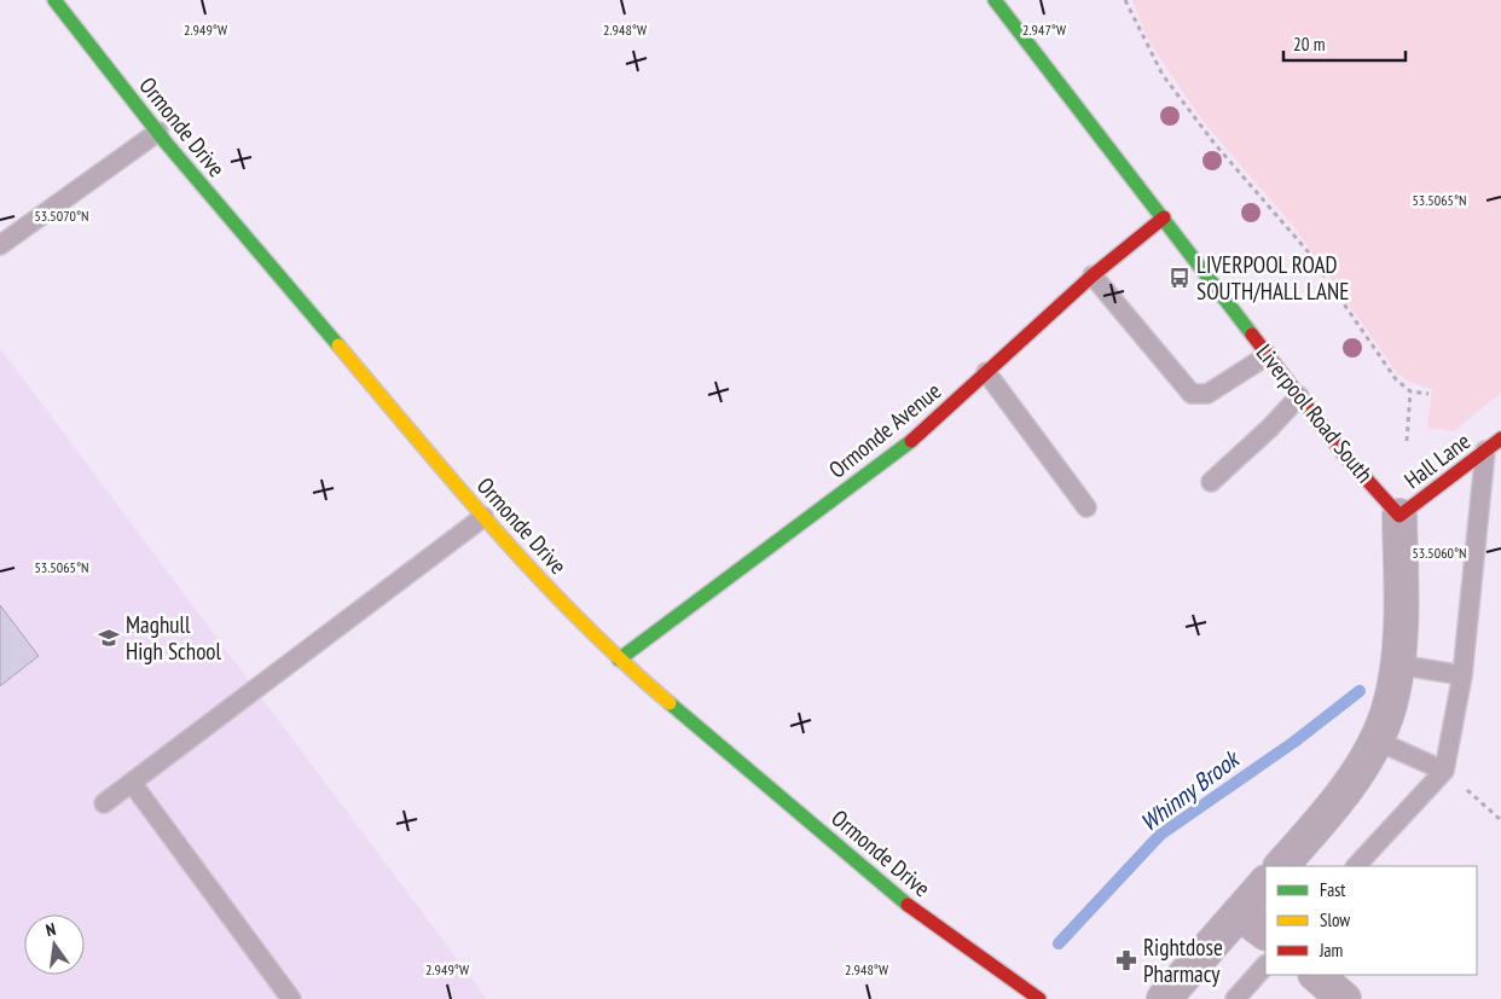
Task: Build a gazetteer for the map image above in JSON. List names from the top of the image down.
{
  "streets": {
    "street": [
      "Ormonde Drive",
      "Liverpool Road South",
      "Ormonde Avenue",
      "Hall Lane"
    ]
  },
  "crossings": [
    ["Ormonde Drive", "Ormonde Avenue"],
    ["Liverpool Road South", "Ormonde Avenue"],
    ["Liverpool Road South", "Hall Lane"]
  ],
  "water": ["Whinny Brook"],
  "places": {
    "bus stop": ["LIVERPOOL ROAD SOUTH/HALL LANE"],
    "school or university": ["Maghull High School"],
    "pharmacy": ["Rightdose Pharmacy"]
  },
  "legend": ["Fast", "Slow", "Jam"],
  "scale_bar": "20 m",
  "north": "top",
  "coordinates": [
    "2.949°W",
    "2.948°W",
    "2.947°W",
    "53.5065°N",
    "53.5070°N",
    "53.5060°N"
  ]
}
